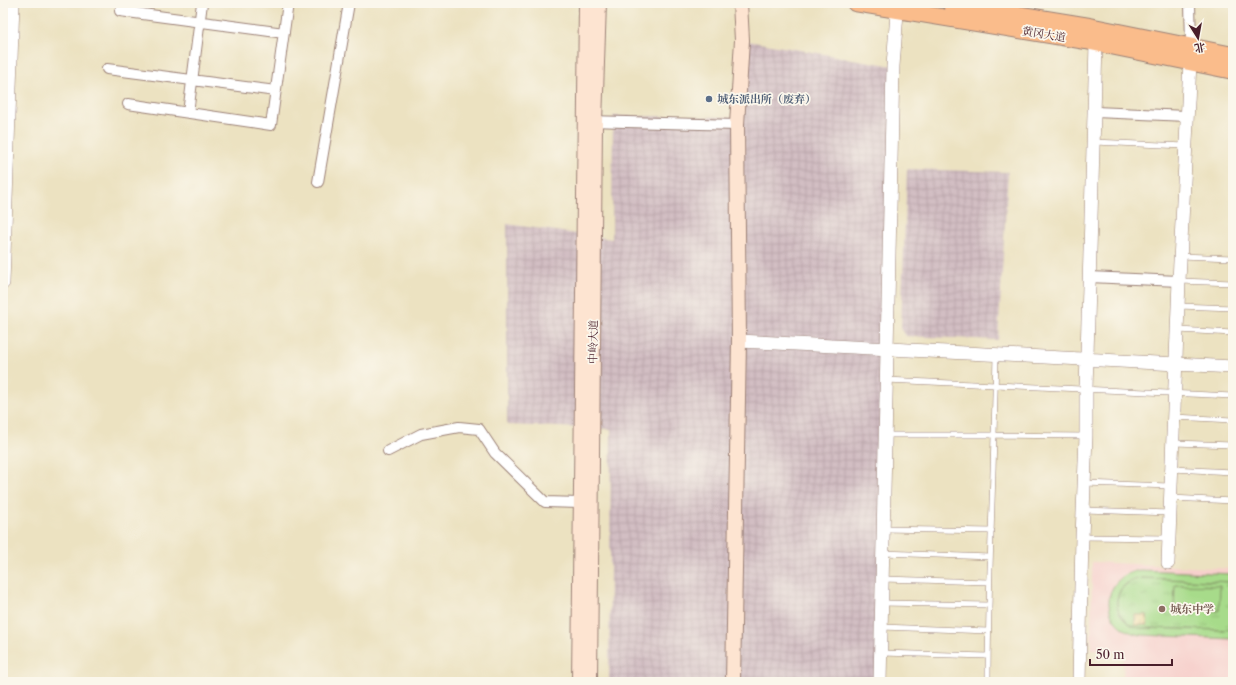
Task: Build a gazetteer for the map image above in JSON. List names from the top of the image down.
{
  "streets": {
    "main road": ["黄冈大道", "中岭大道"]
  },
  "places": ["城东派出所（废弃）", "城东中学"],
  "scale_bar": "50 m",
  "north": "bottom"
}
